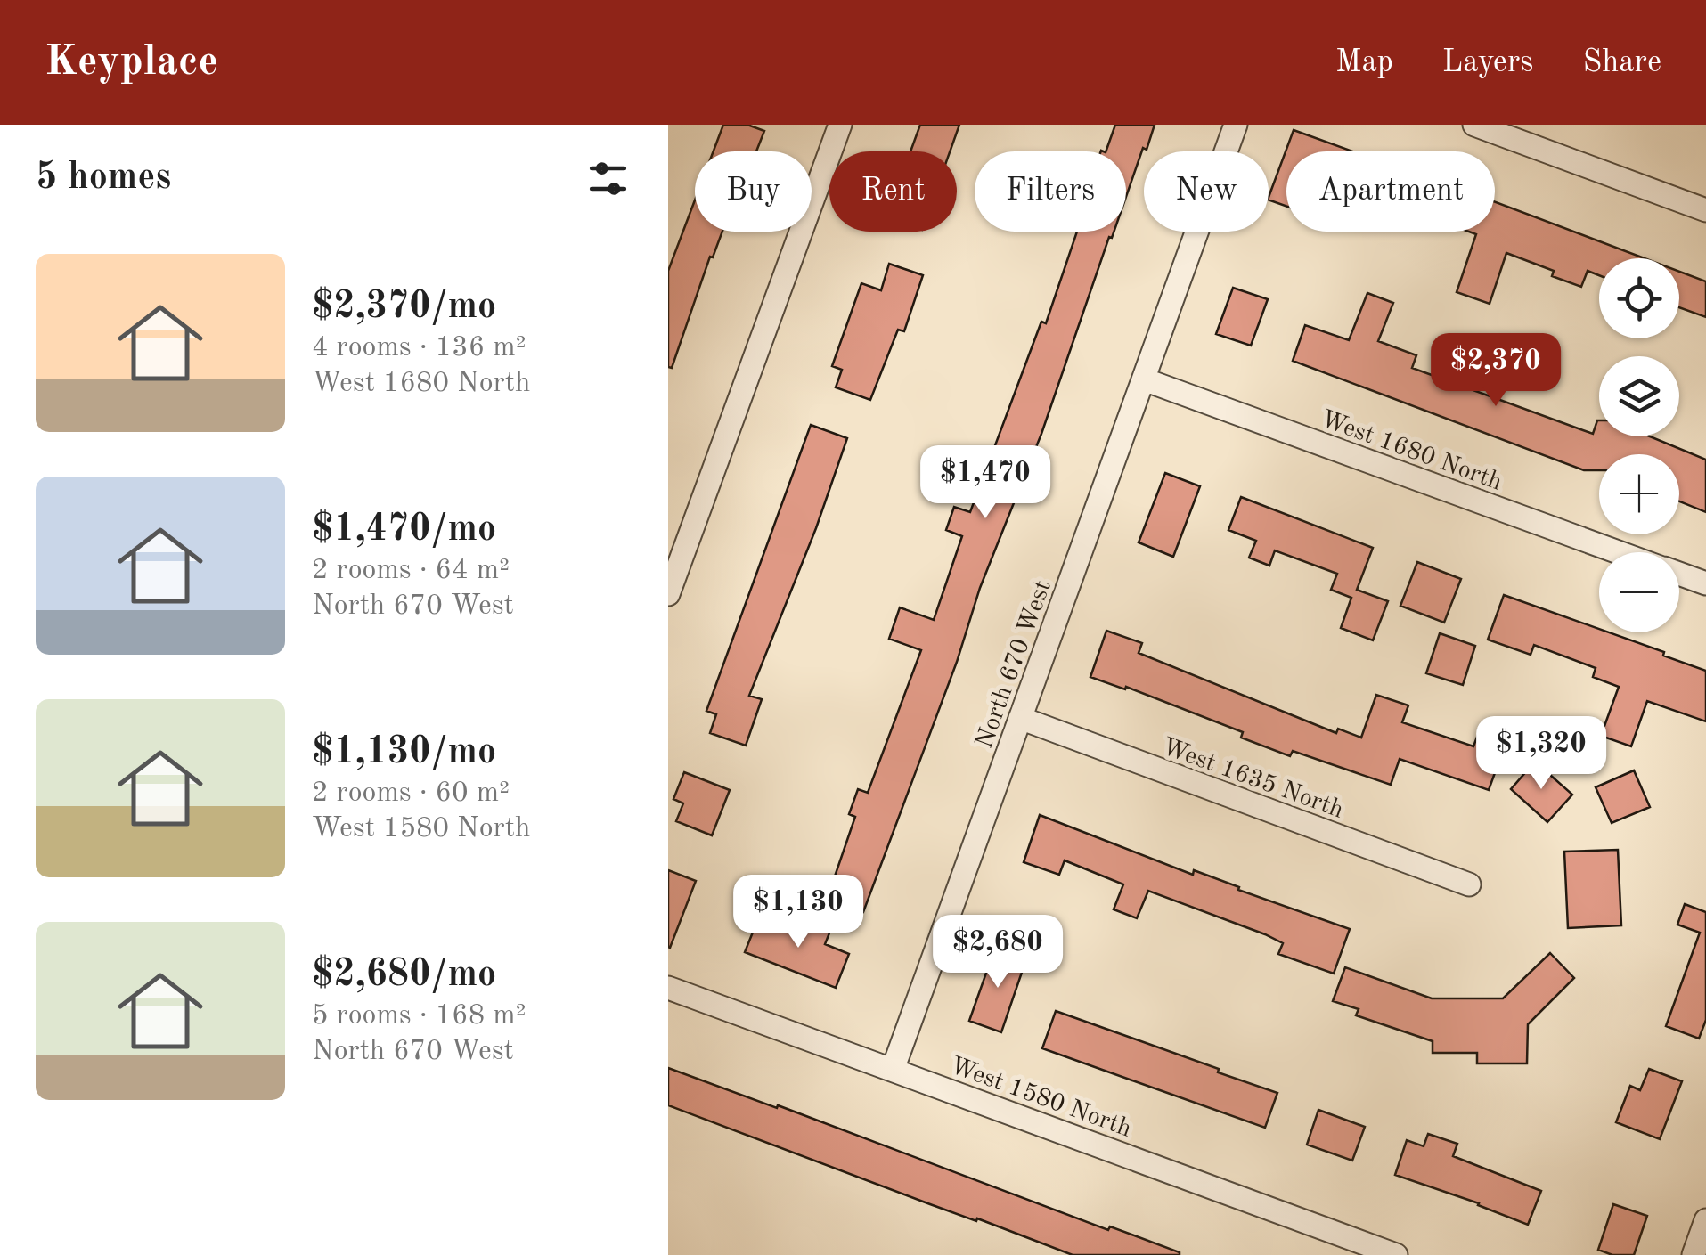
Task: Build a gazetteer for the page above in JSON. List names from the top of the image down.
{
  "streets": {
    "street": [
      "West 1680 North",
      "North 670 West",
      "West 1635 North",
      "West 1580 North"
    ]
  },
  "crossings": [
    ["West 1680 North", "North 670 West"],
    ["North 670 West", "West 1635 North"],
    ["North 670 West", "West 1580 North"]
  ],
  "page": {
    "header": "Keyplace",
    "nav": ["Map", "Layers", "Share"],
    "heading": "5 homes",
    "chip": [
      "Buy",
      "Rent",
      "Filters",
      "New",
      "Apartment"
    ],
    "list": [
      {
        "name": "$2,370/mo",
        "note": "4 rooms · 136 m² · West 1680 North"
      },
      {
        "name": "$1,470/mo",
        "note": "2 rooms · 64 m² · North 670 West"
      },
      {
        "name": "$1,130/mo",
        "note": "2 rooms · 60 m² · West 1580 North"
      },
      {
        "name": "$2,680/mo",
        "note": "5 rooms · 168 m² · North 670 West"
      }
    ],
    "map_buttons": ["+", "−"],
    "price": [
      "$2,370",
      "$1,470",
      "$1,320",
      "$1,130",
      "$2,680"
    ]
  }
}
